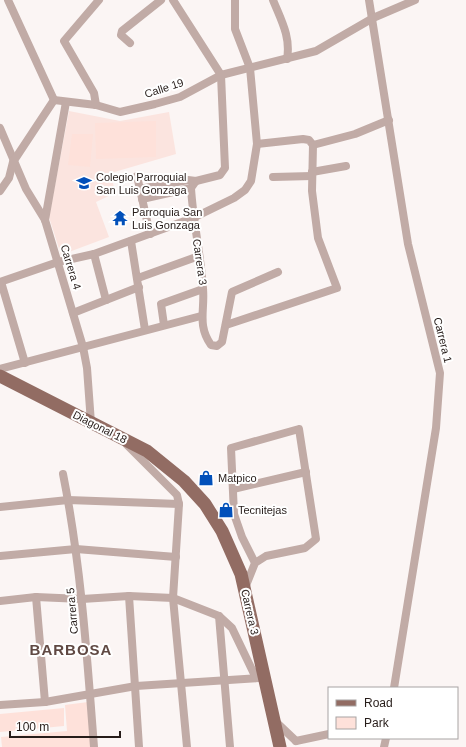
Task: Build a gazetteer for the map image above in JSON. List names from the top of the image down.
{
  "streets": {
    "main road": ["Carrera 3", "Diagonal 18"],
    "street": [
      "Calle 19",
      "Carrera 4",
      "Carrera 1",
      "Carrera 5"
    ]
  },
  "crossings": [
    ["Calle 19", "Carrera 1"],
    ["Carrera 3", "Diagonal 18"],
    ["Carrera 4", "Diagonal 18"]
  ],
  "districts": ["BARBOSA"],
  "places": {
    "school or university": ["Colegio Parroquial San Luis Gonzaga"],
    "temple": ["Parroquia San Luis Gonzaga"],
    "shop": ["Matpico", "Tecnitejas"]
  },
  "legend": ["Road", "Park"],
  "scale_bar": "100 m"
}
